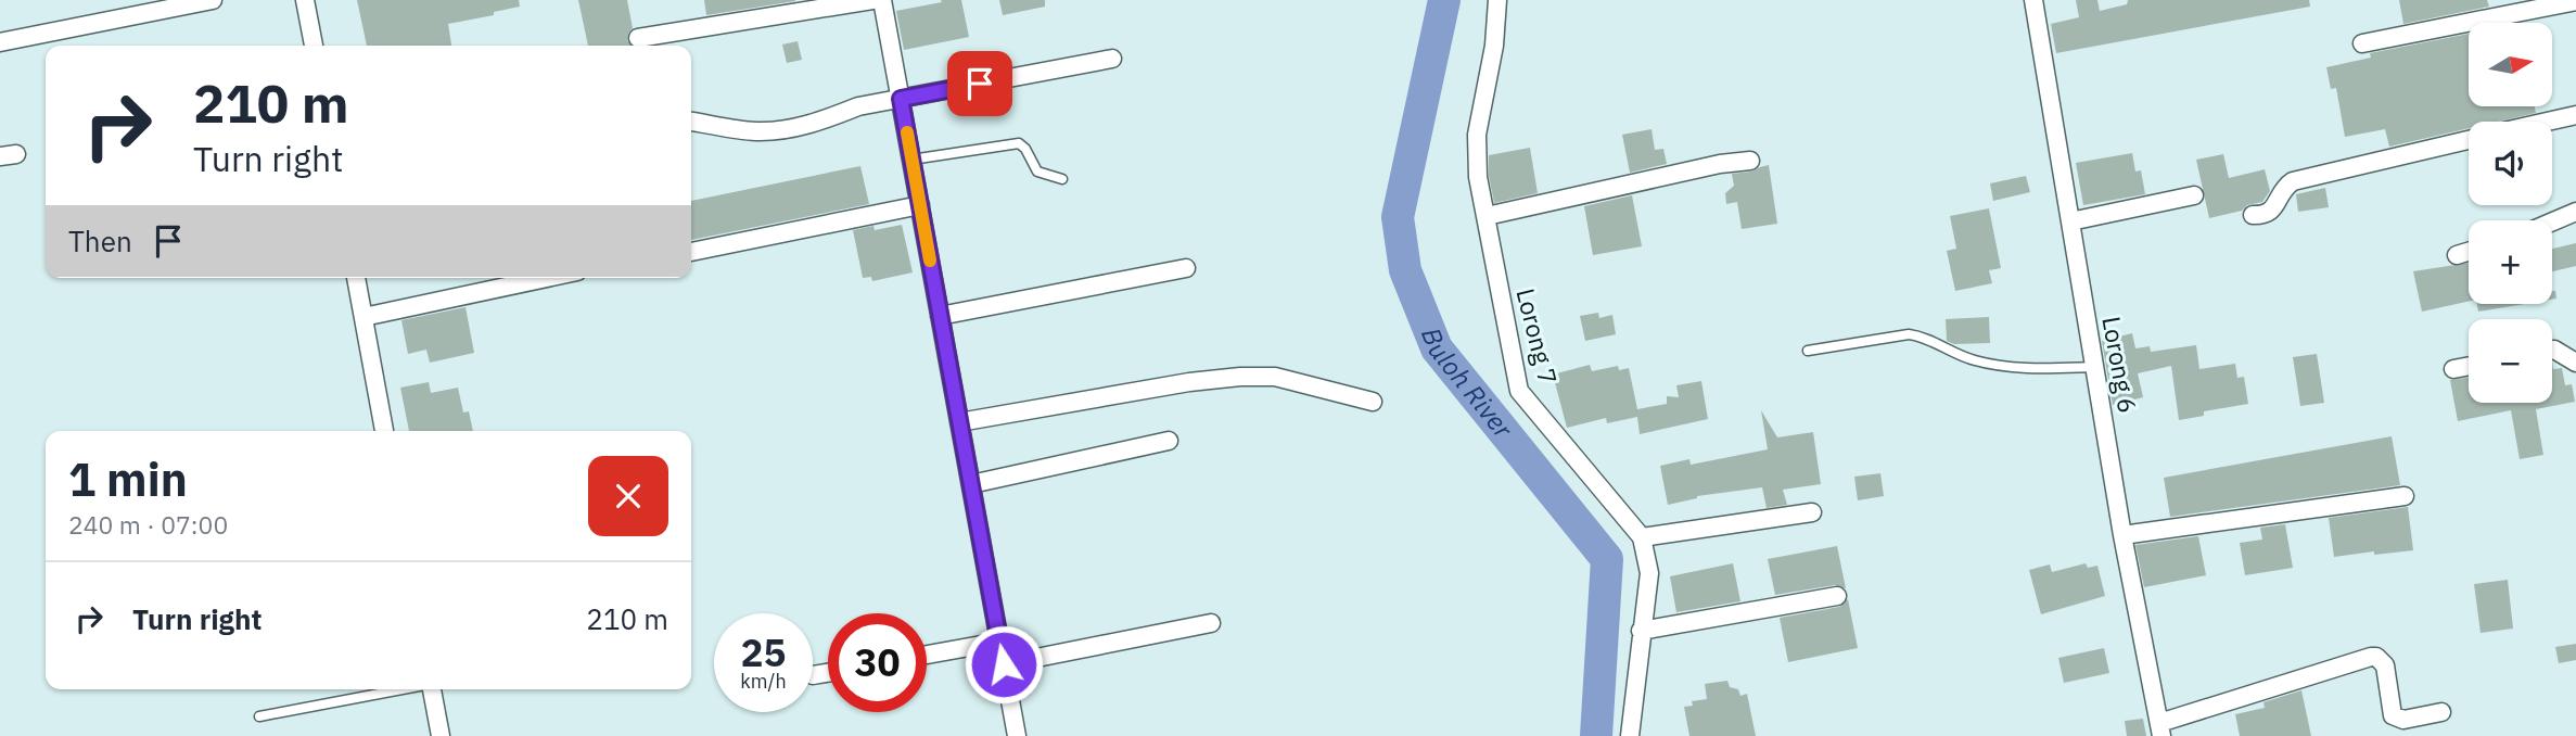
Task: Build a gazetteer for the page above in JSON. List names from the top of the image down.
{
  "streets": {
    "street": ["Lorong 7", "Lorong 6"]
  },
  "water": ["Buloh River"],
  "north": "right",
  "page": {
    "map_buttons": ["+", "−"],
    "turn": ["210 m", "Turn right"],
    "then": "Then",
    "heading": ["1 min", "240 m · 07:00"],
    "list": [
      {
        "name": "Turn right",
        "value": "210 m"
      }
    ],
    "speed": "25 km/h",
    "limit": "30"
  }
}
